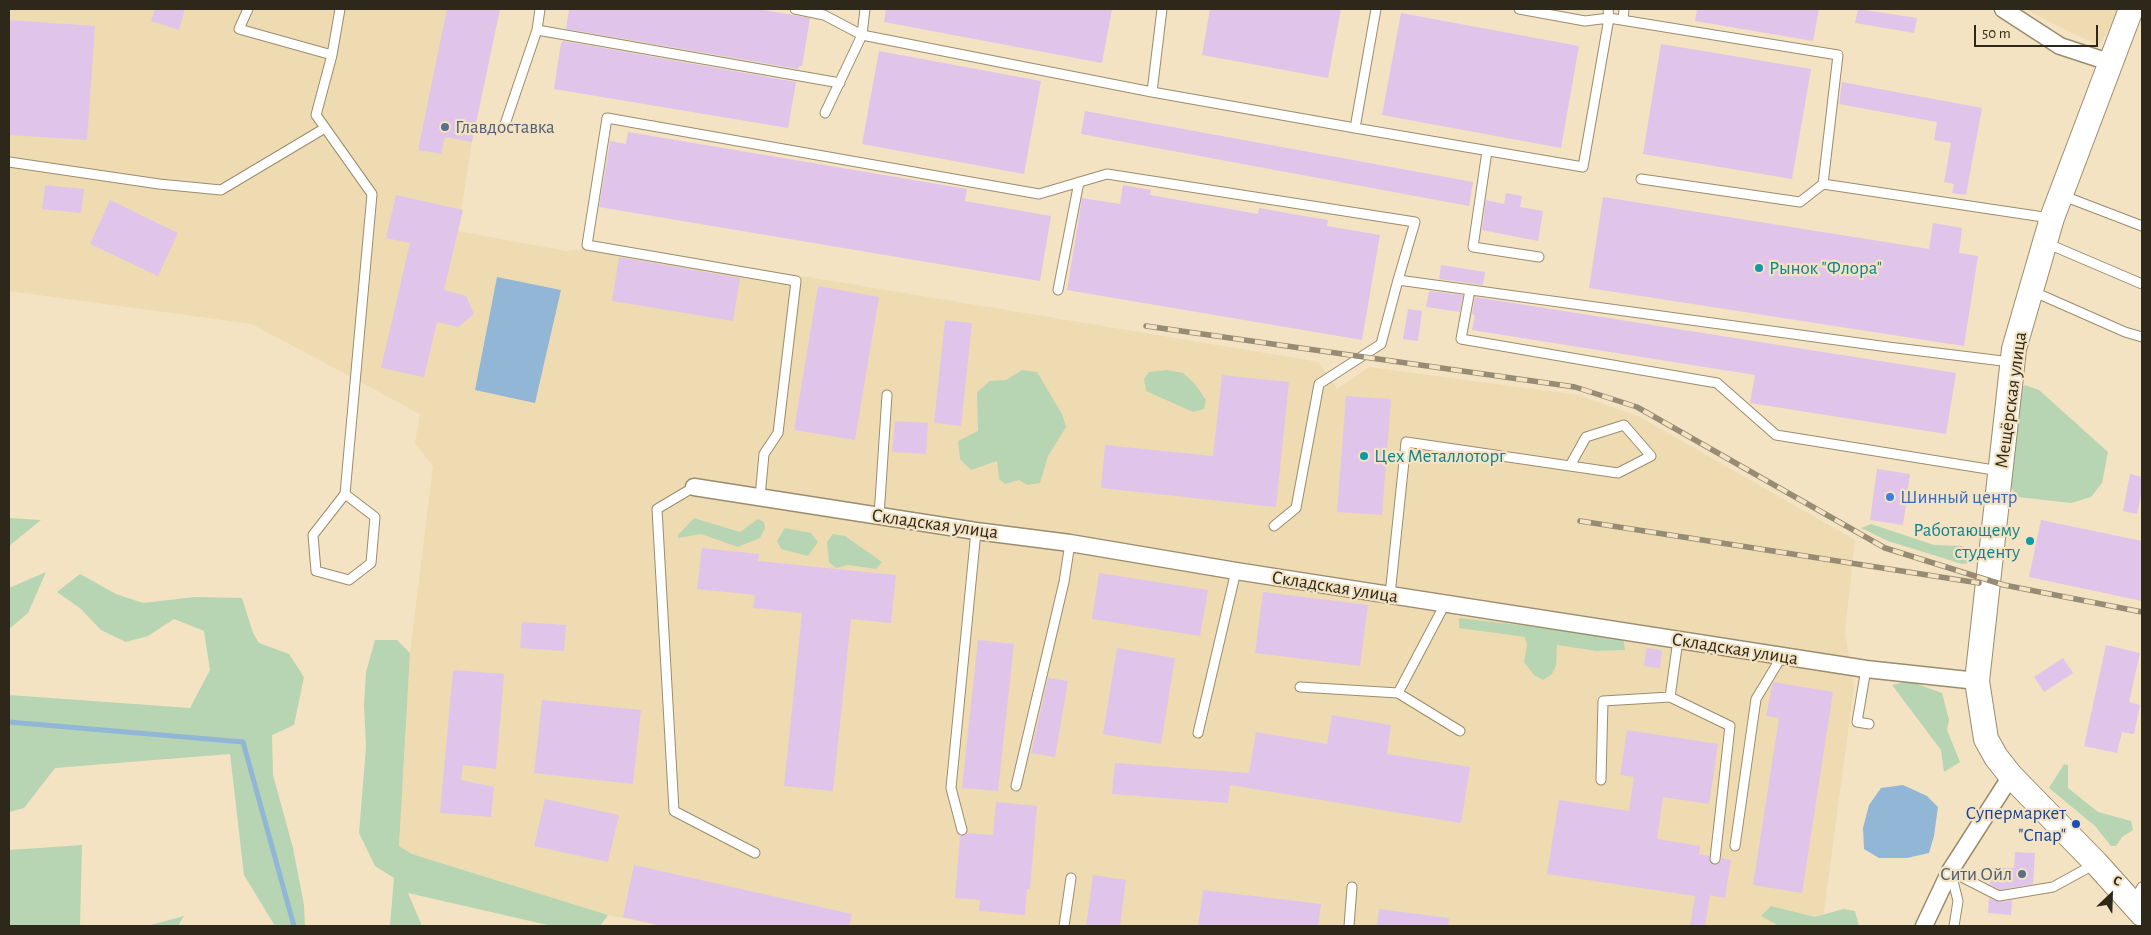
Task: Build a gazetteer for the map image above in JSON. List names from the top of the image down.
{
  "streets": {
    "main road": ["Мещёрская улица"],
    "street": ["Складская улица"]
  },
  "crossings": [
    ["Мещёрская улица", "Складская улица"]
  ],
  "places": [
    "Главдоставка",
    "Рынок \"Флора\"",
    "Цех Металлоторг",
    "Шинный центр",
    "Работающему студенту",
    "Супермаркет \"Спар\"",
    "Сити Ойл"
  ],
  "scale_bar": "50 m",
  "north": "top right"
}
